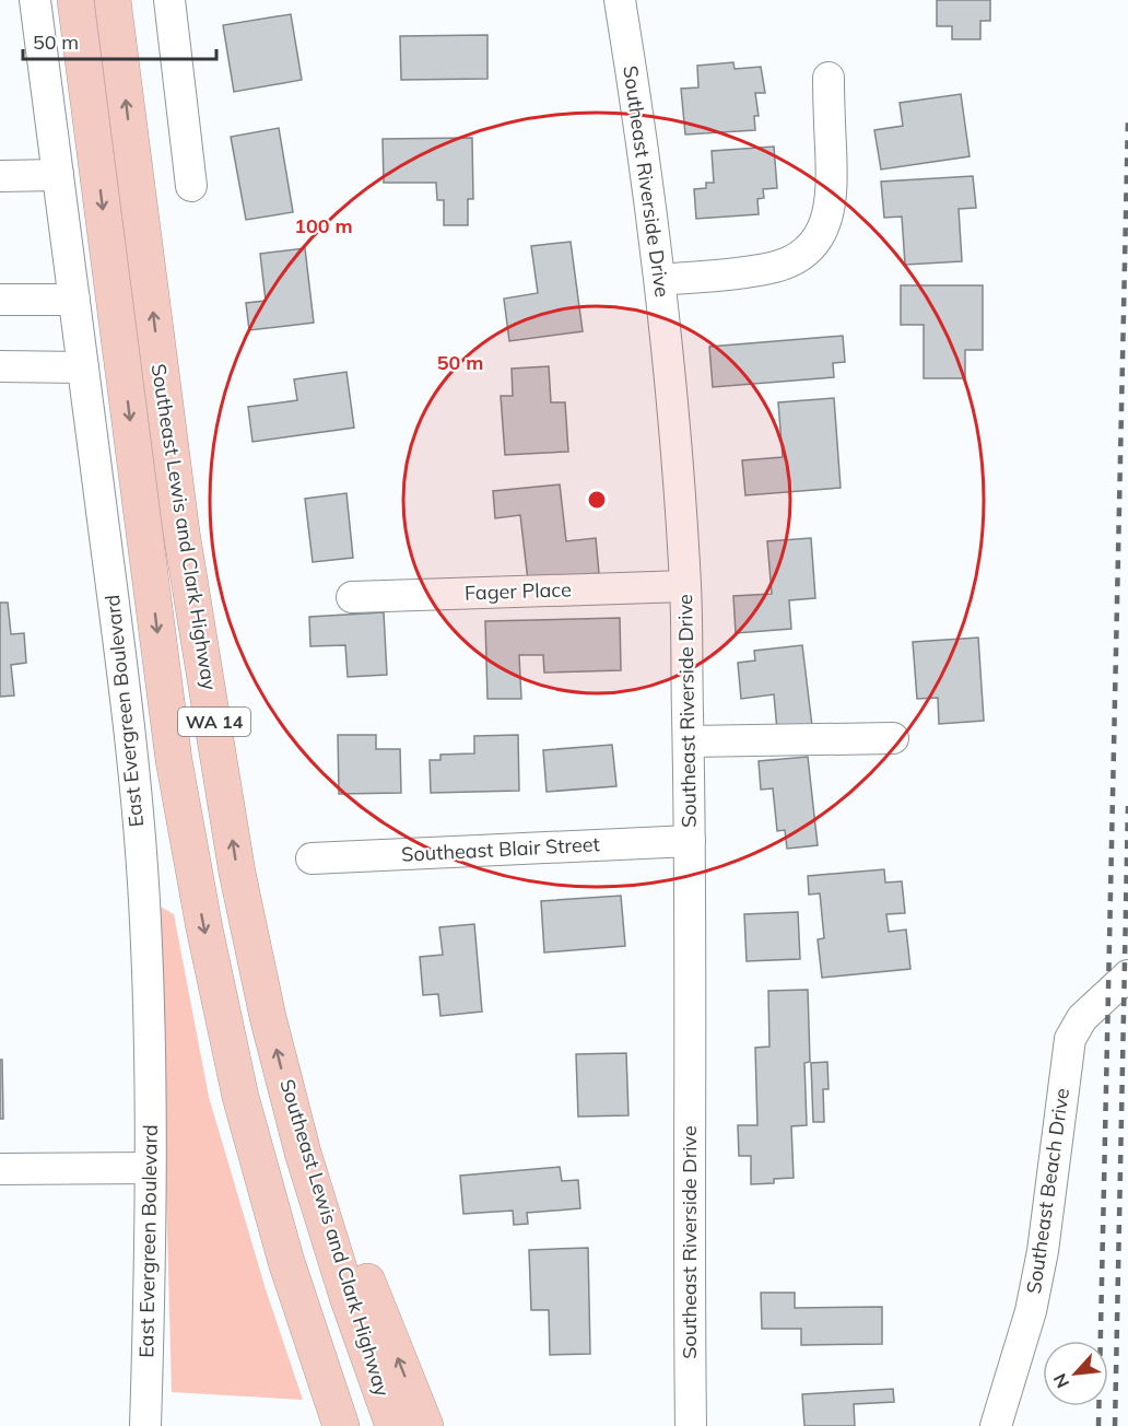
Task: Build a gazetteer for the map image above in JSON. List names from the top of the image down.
{
  "streets": {
    "highway": ["Southeast Lewis and Clark Highway", "WA 14"],
    "street": [
      "Southeast Riverside Drive",
      "Fager Place",
      "East Evergreen Boulevard",
      "Southeast Blair Street",
      "Southeast Beach Drive"
    ]
  },
  "crossings": [
    ["Southeast Riverside Drive", "Fager Place"],
    ["Southeast Riverside Drive", "Southeast Blair Street"]
  ],
  "scale_bar": "50 m",
  "north": "bottom left",
  "rings": ["100 m", "50 m"]
}
